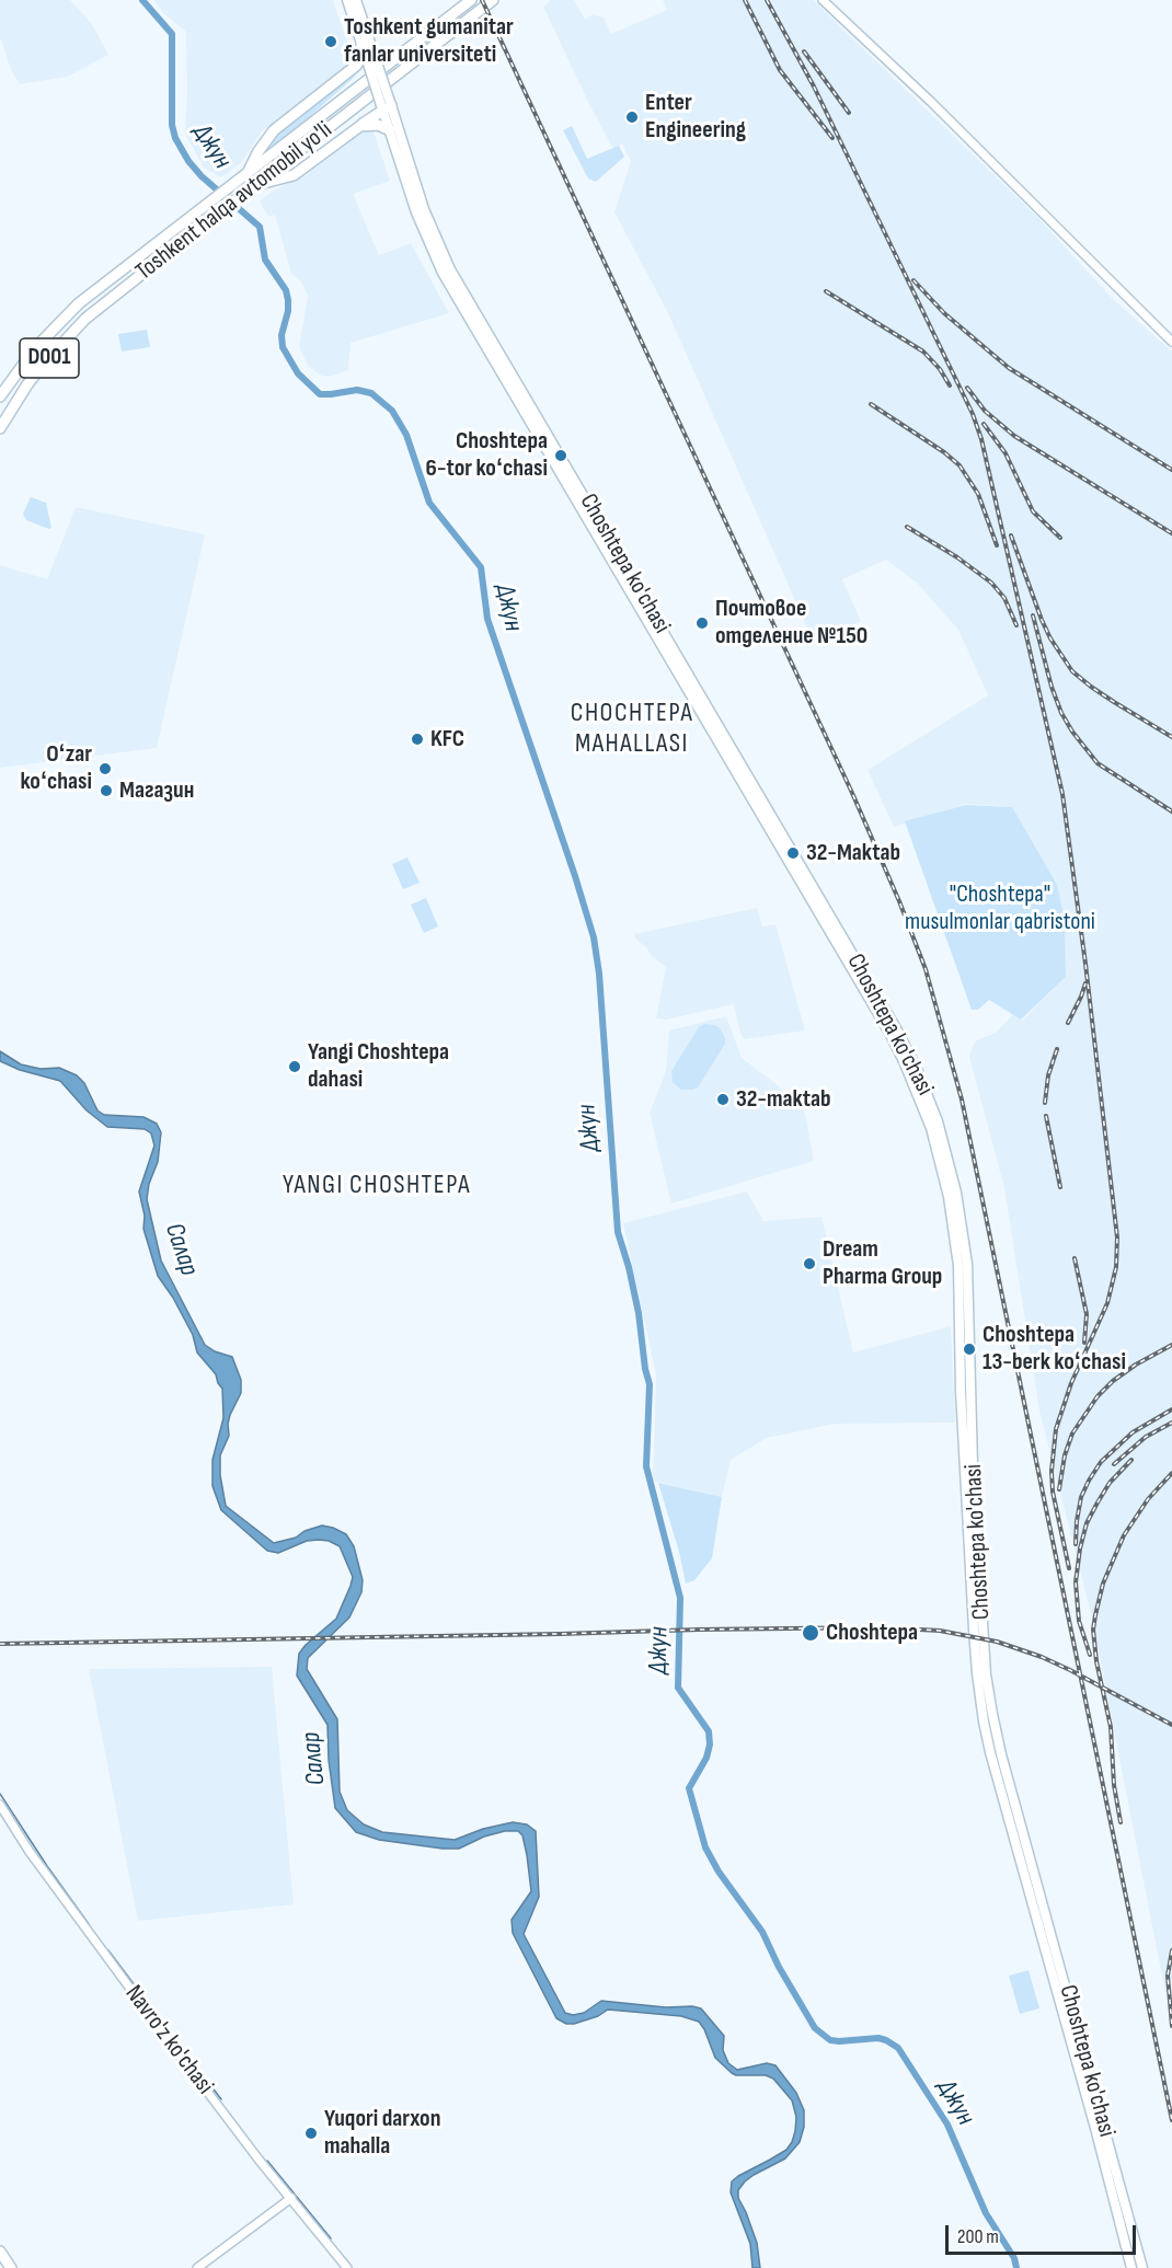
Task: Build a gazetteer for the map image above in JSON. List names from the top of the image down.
{
  "streets": {
    "highway": ["Toshkent halqa avtomobil yo'li", "D001"],
    "main road": ["Choshtepa ko'chasi"],
    "street": ["Navro'z ko'chasi"]
  },
  "districts": ["CHOCHTEPA MAHALLASI", "YANGI CHOSHTEPA"],
  "water": ["Джун", "Салар"],
  "parks": ["\"Choshtepa\" musulmonlar qabristoni"],
  "places": [
    "Toshkent gumanitar fanlar universiteti",
    "Enter Engineering",
    "Choshtepa 6-tor koʻchasi",
    "Почтовое отделение №150",
    "KFC",
    "Oʻzar koʻchasi",
    "Магазин",
    "32-Maktab",
    "Yangi Choshtepa dahasi",
    "32-maktab",
    "Dream Pharma Group",
    "Choshtepa 13-berk koʻchasi",
    "Choshtepa",
    "Yuqori darxon mahalla"
  ],
  "scale_bar": "200 m"
}
